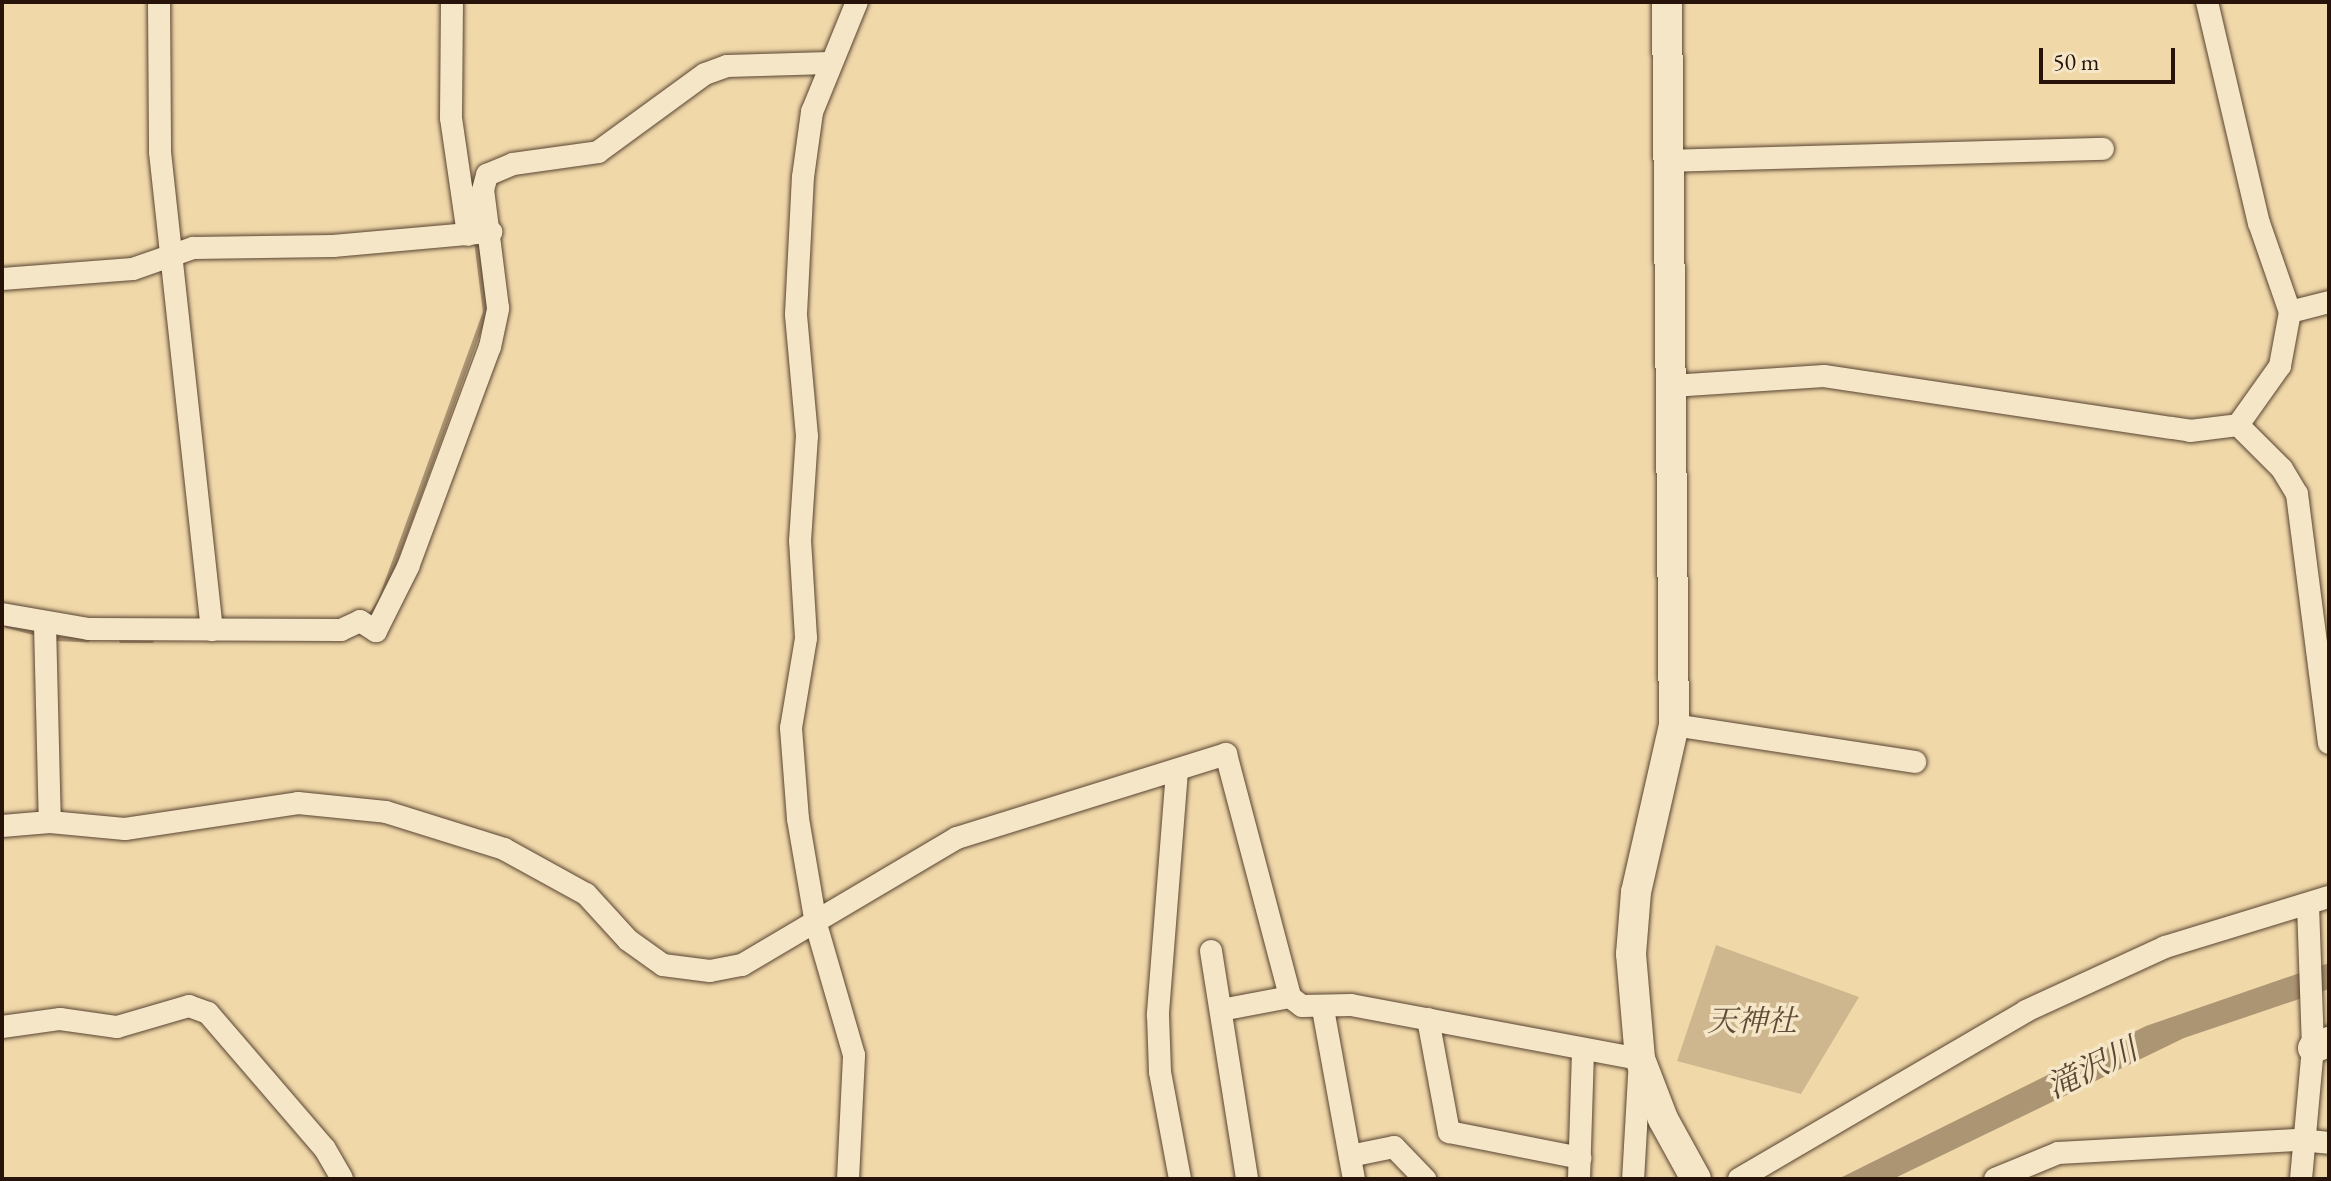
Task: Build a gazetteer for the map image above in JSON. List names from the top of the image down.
{
  "water": ["滝沢川"],
  "parks": ["天神社"],
  "scale_bar": "50 m"
}
